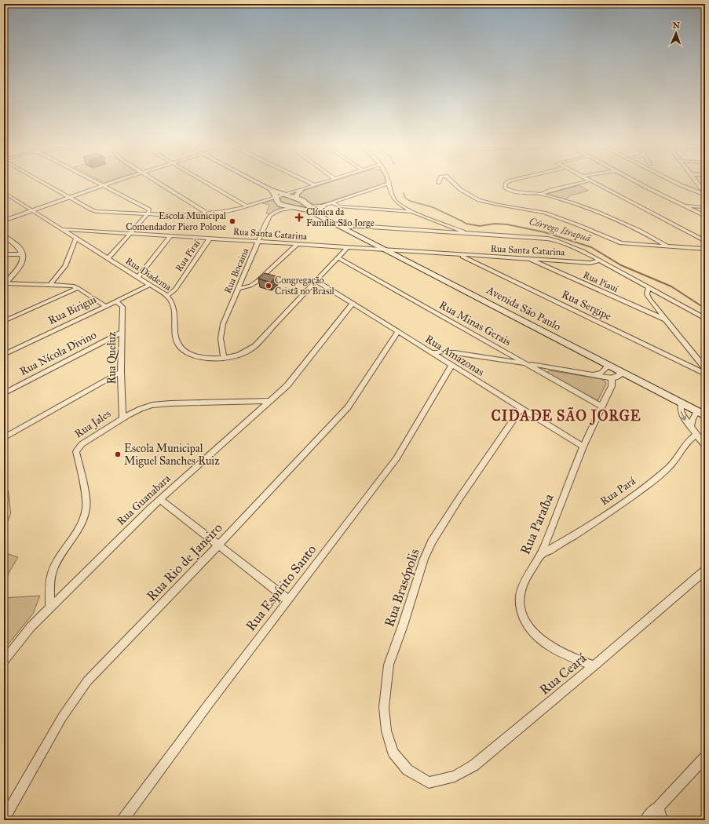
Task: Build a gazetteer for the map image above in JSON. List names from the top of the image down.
{
  "streets": {
    "main road": ["Avenida São Paulo"],
    "street": [
      "Rua Santa Catarina",
      "Rua Piraí",
      "Rua Bocaina",
      "Rua Diadema",
      "Rua Piauí",
      "Rua Sergipe",
      "Rua Birigui",
      "Rua Minas Gerais",
      "Rua Nícola Divino",
      "Rua Amazonas",
      "Rua Queluz",
      "Rua Jales",
      "Rua Pará",
      "Rua Guanabara",
      "Rua Paraíba",
      "Rua Rio de Janeiro",
      "Rua Espírito Santo",
      "Rua Brasópolis",
      "Rua Ceará"
    ]
  },
  "crossings": [
    ["Rua Santa Catarina", "Rua Piraí"],
    ["Rua Santa Catarina", "Rua Bocaina"],
    ["Rua Santa Catarina", "Rua Diadema"],
    ["Rua Santa Catarina", "Rua Piauí"],
    ["Rua Santa Catarina", "Rua Sergipe"],
    ["Rua Santa Catarina", "Avenida São Paulo"],
    ["Rua Piraí", "Rua Diadema"],
    ["Rua Bocaina", "Rua Diadema"],
    ["Rua Bocaina", "Avenida São Paulo"],
    ["Rua Diadema", "Rua Birigui"],
    ["Rua Diadema", "Rua Minas Gerais"],
    ["Rua Diadema", "Rua Amazonas"],
    ["Rua Birigui", "Rua Queluz"],
    ["Rua Minas Gerais", "Rua Paraíba"],
    ["Rua Nícola Divino", "Rua Queluz"],
    ["Rua Amazonas", "Rua Guanabara"],
    ["Rua Amazonas", "Rua Paraíba"],
    ["Rua Amazonas", "Rua Rio de Janeiro"],
    ["Rua Amazonas", "Rua Espírito Santo"],
    ["Rua Amazonas", "Rua Brasópolis"],
    ["Rua Queluz", "Rua Jales"],
    ["Rua Jales", "Rua Guanabara"],
    ["Rua Pará", "Rua Paraíba"],
    ["Rua Paraíba", "Rua Ceará"],
    ["Rua Brasópolis", "Rua Ceará"]
  ],
  "districts": ["CIDADE SÃO JORGE"],
  "water": ["Córrego Itrapuã"],
  "places": {
    "health": ["Clínica da Família São Jorge"],
    "other": ["Escola Municipal Comendador Piero Polone", "Congregação Cristã no Brasil", "Escola Municipal Miguel Sanches Ruiz"]
  },
  "north": "top"
}
